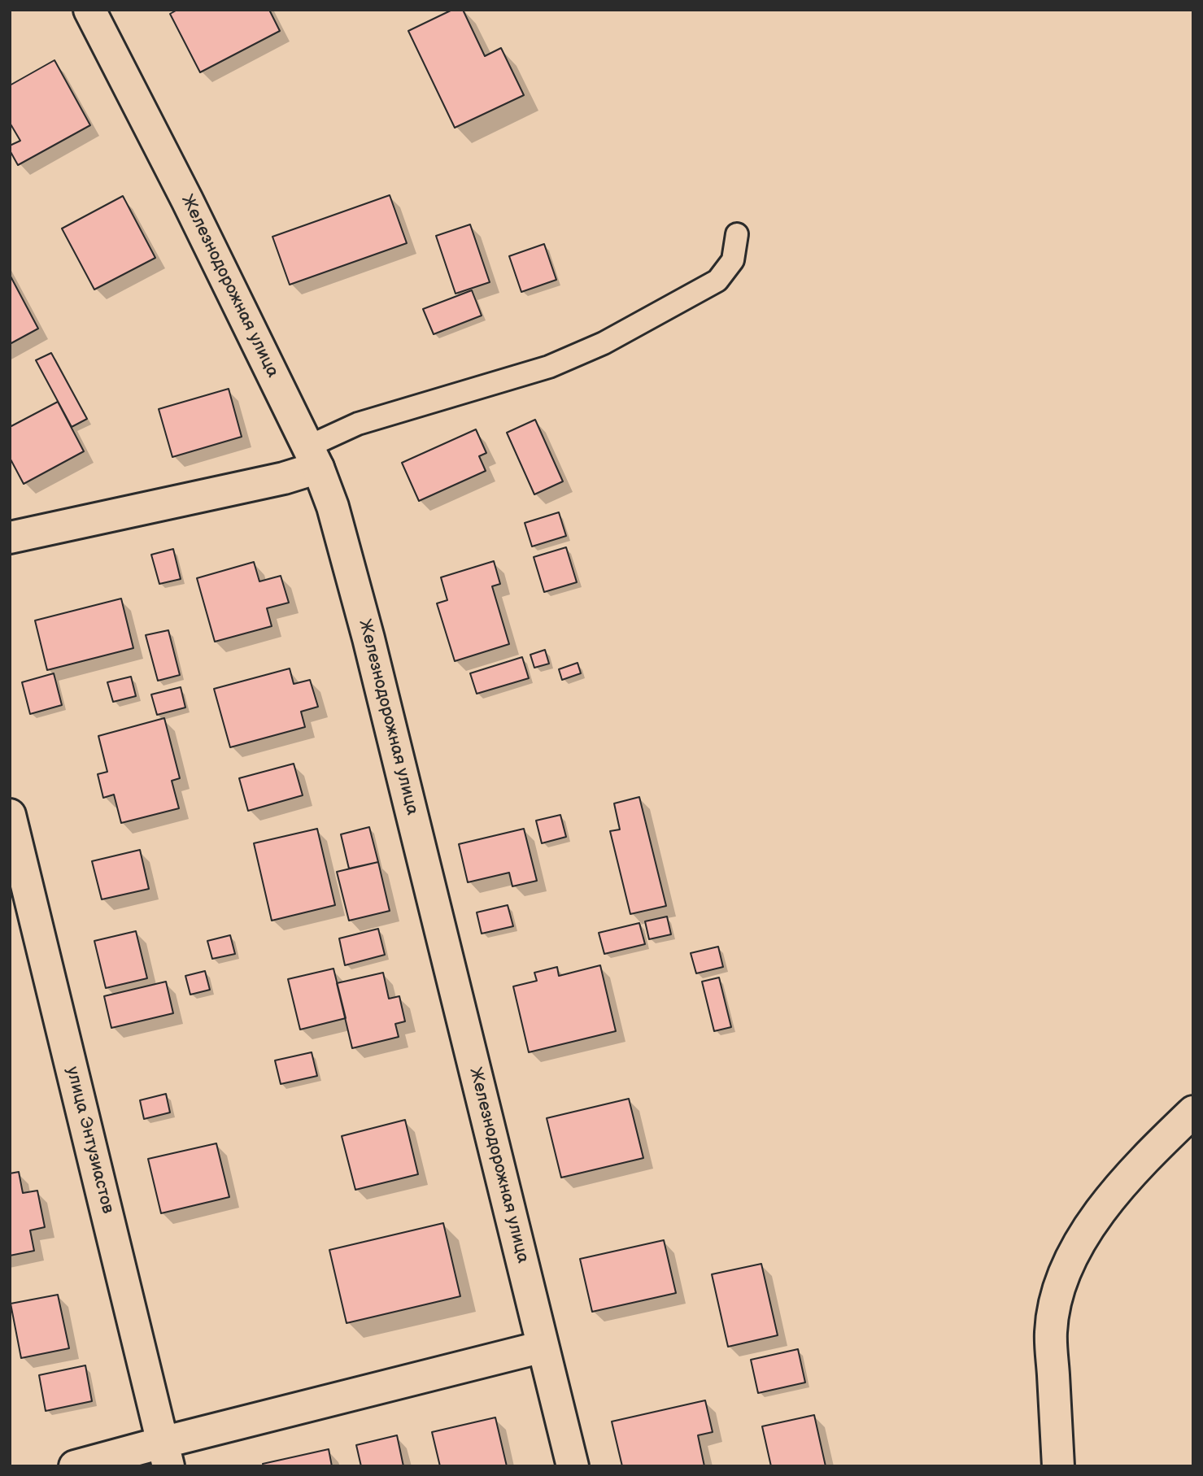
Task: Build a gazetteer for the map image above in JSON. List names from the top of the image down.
{
  "streets": {
    "street": ["Железнодорожная улица", "улица Энтузиастов"]
  }
}
